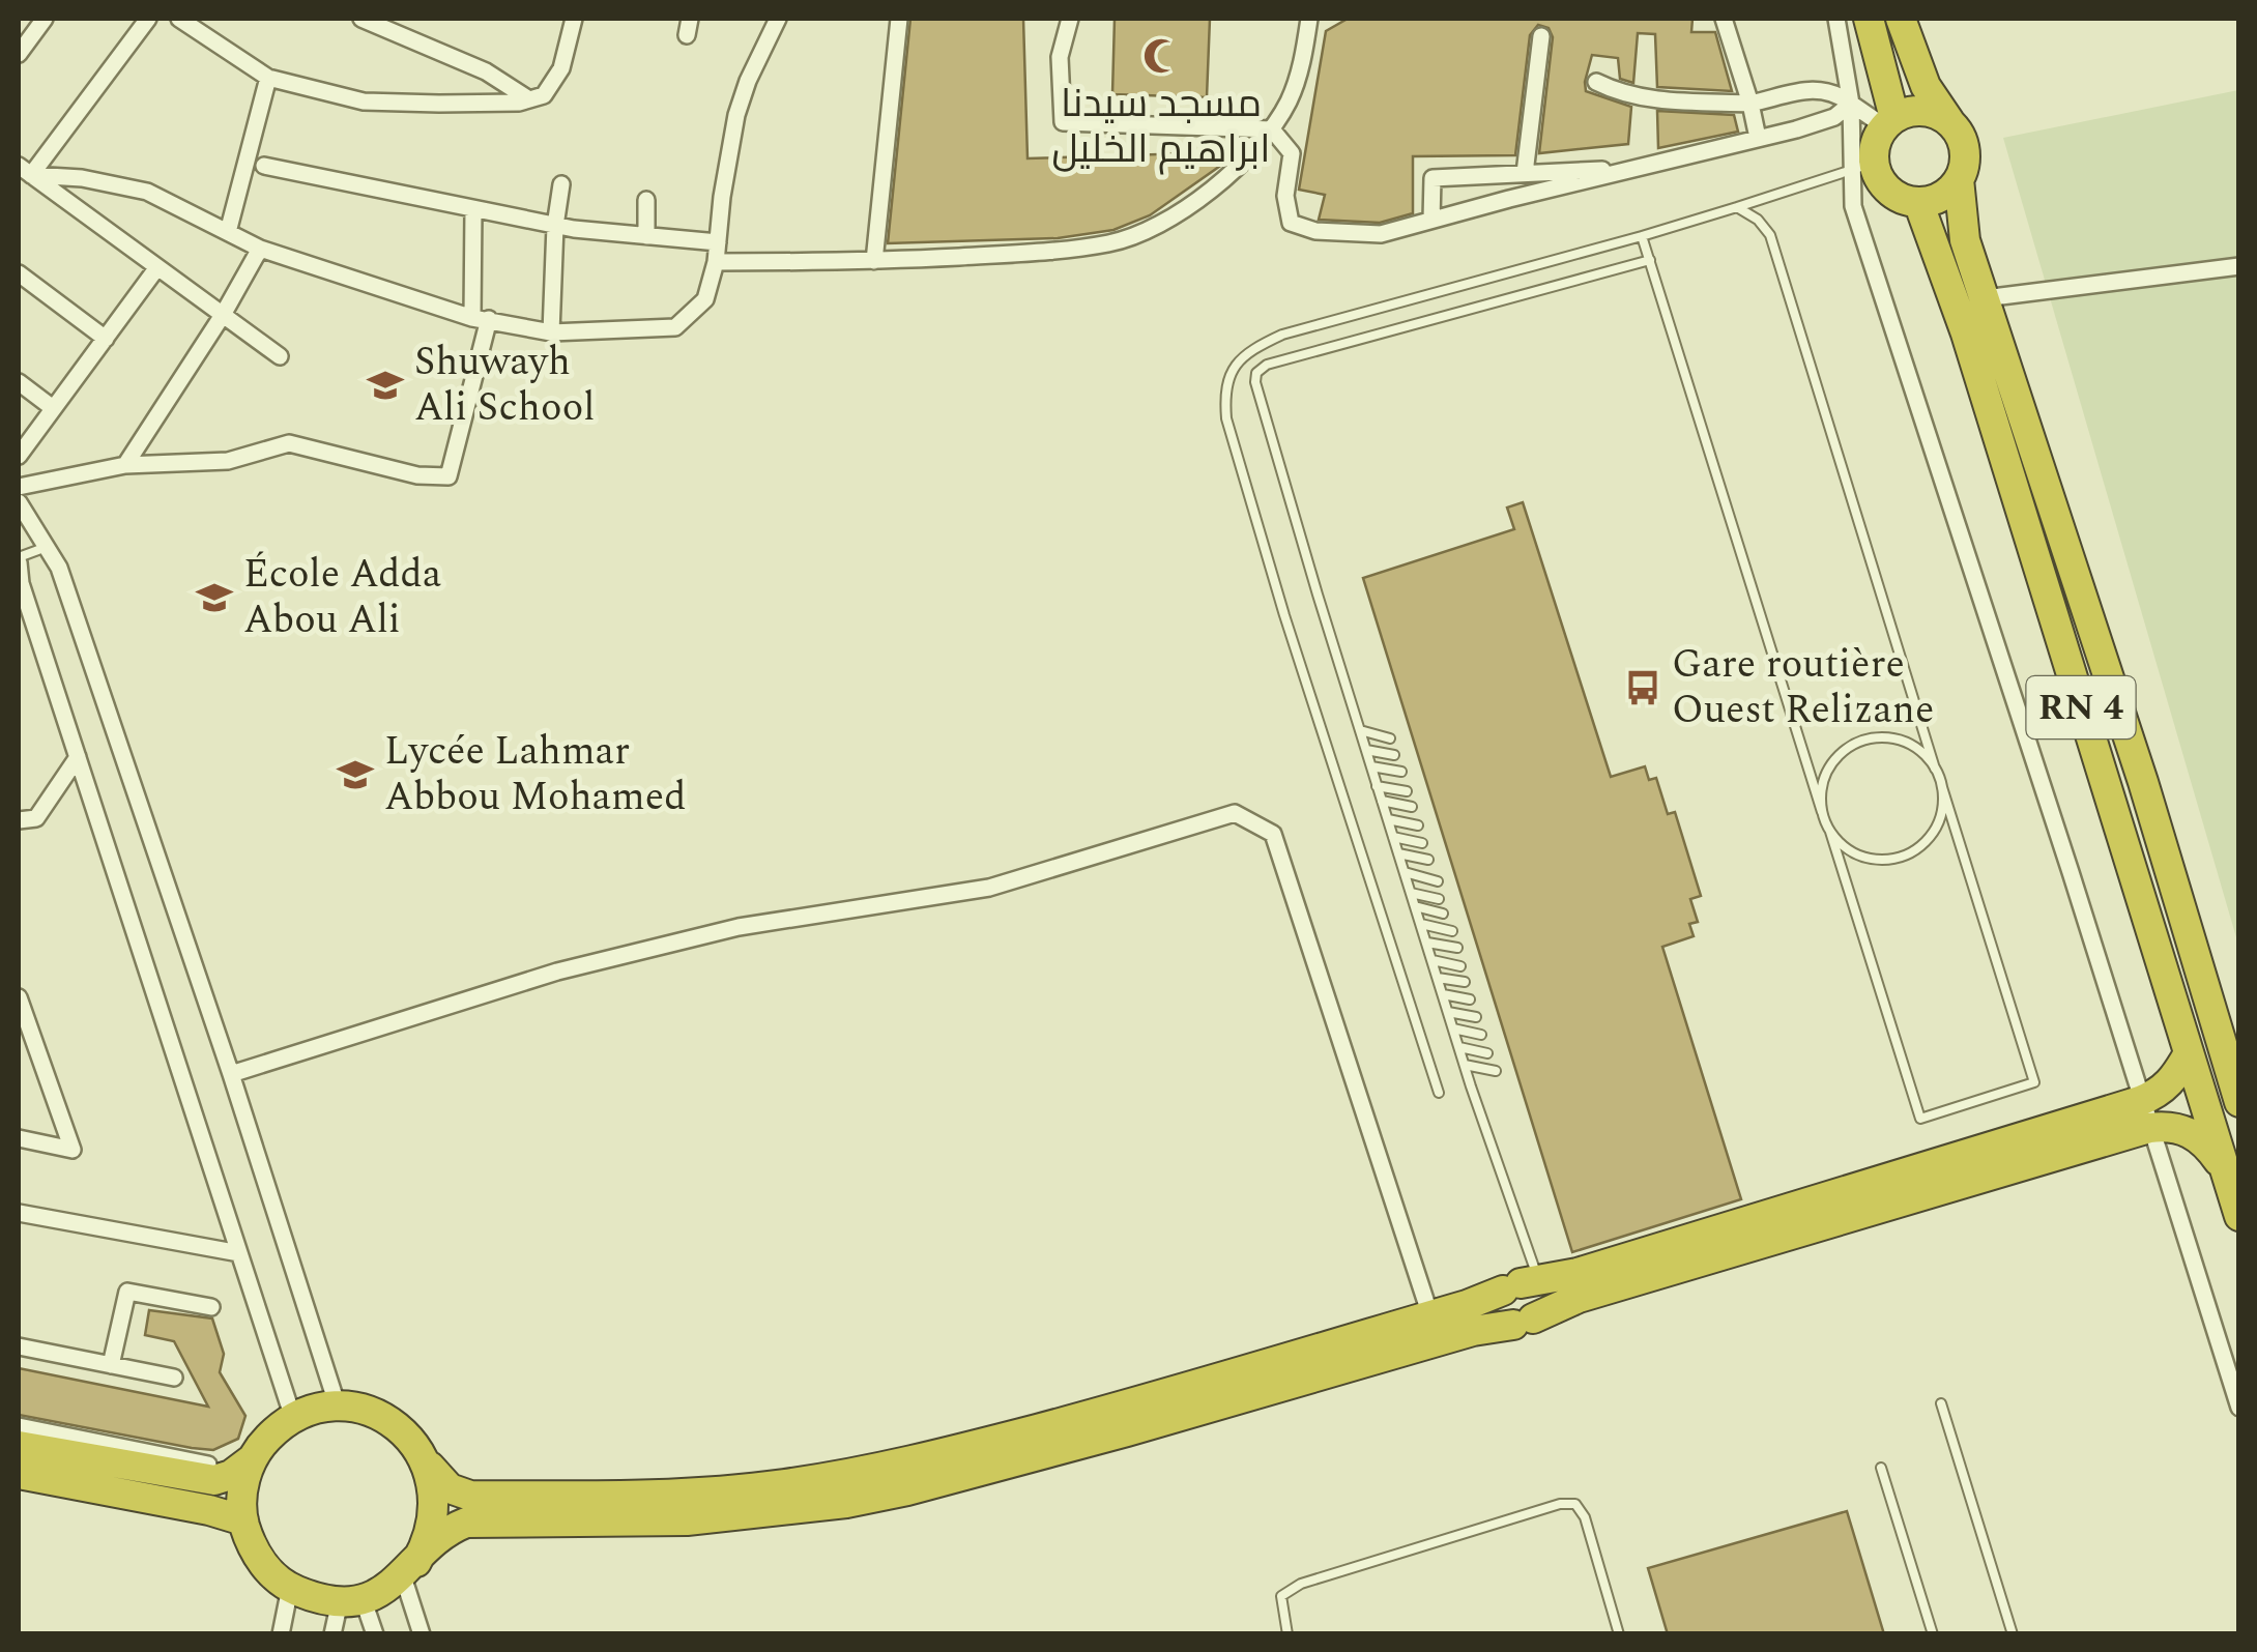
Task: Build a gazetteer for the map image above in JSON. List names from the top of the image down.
{
  "streets": {
    "highway": ["RN 4"]
  },
  "places": {
    "mosque": ["مسجد سيدنا ابراهيم الخليل"],
    "school or university": ["Shuwayh Ali School", "École Adda Abou Ali", "Lycée Lahmar Abbou Mohamed"],
    "bus stop": ["Gare routière Ouest Relizane"]
  }
}
